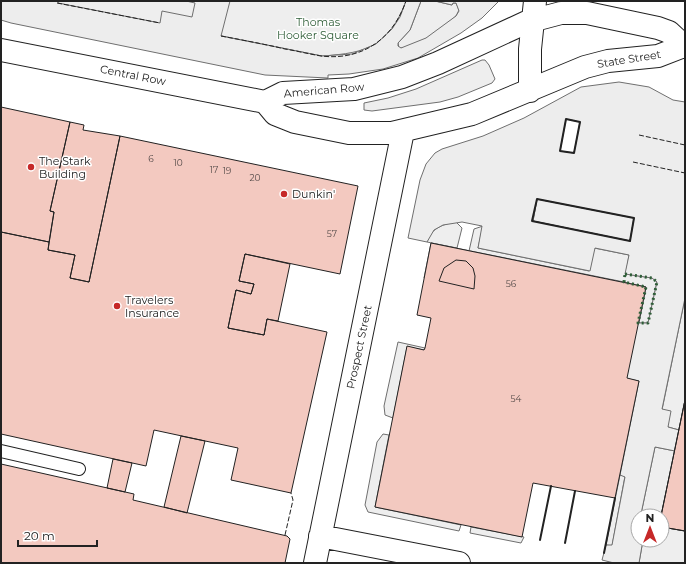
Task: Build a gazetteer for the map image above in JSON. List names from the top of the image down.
{
  "streets": {
    "main road": [
      "State Street",
      "Central Row",
      "American Row",
      "Prospect Street"
    ]
  },
  "crossings": [
    ["State Street", "American Row"],
    ["Central Row", "American Row"],
    ["American Row", "Prospect Street"]
  ],
  "parks": ["Thomas Hooker Square"],
  "places": ["The Stark Building", "Dunkin'", "Travelers Insurance"],
  "house_numbers": [
    "6",
    "10",
    "17",
    "19",
    "20",
    "57",
    "56",
    "54"
  ],
  "scale_bar": "20 m",
  "north": "top"
}
